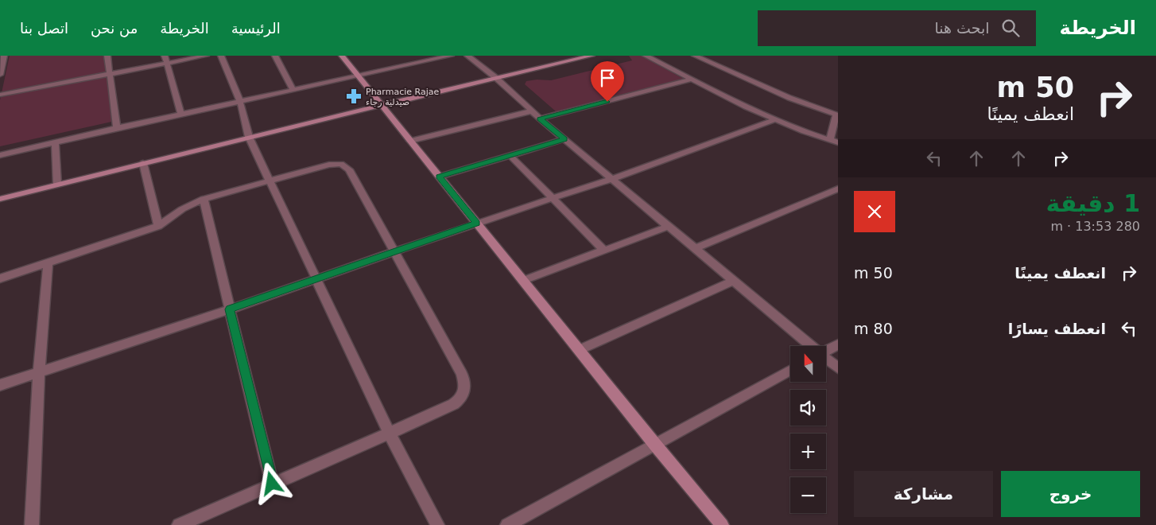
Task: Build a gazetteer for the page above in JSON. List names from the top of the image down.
{
  "places": {
    "pharmacy": ["Pharmacie Rajae صيدلية رجاء"]
  },
  "north": "top",
  "page": {
    "header": "الخريطة",
    "search": "ابحث هنا",
    "nav": [
      "الرئيسية",
      "الخريطة",
      "من نحن",
      "اتصل بنا"
    ],
    "turn": ["50 m", "انعطف يمينًا"],
    "heading": ["1 دقيقة", "280 m · 13:53"],
    "list": [
      {
        "name": "انعطف يمينًا",
        "value": "50 m"
      },
      {
        "name": "انعطف يسارًا",
        "value": "80 m"
      }
    ],
    "map_buttons": ["+", "−"],
    "buttons": ["خروج", "مشاركة"]
  }
}
